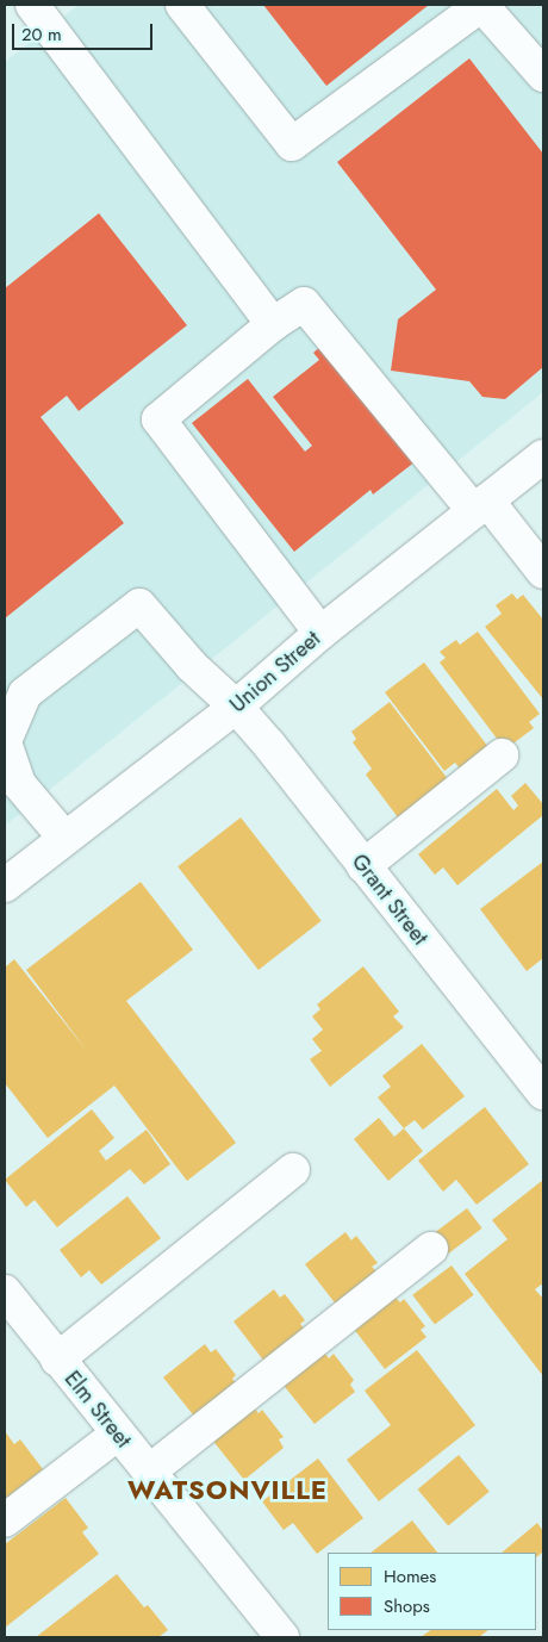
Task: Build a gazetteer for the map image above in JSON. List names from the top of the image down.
{
  "streets": {
    "street": ["Union Street", "Grant Street", "Elm Street"]
  },
  "crossings": [
    ["Union Street", "Grant Street"]
  ],
  "districts": ["WATSONVILLE"],
  "legend": ["Homes", "Shops"],
  "scale_bar": "20 m"
}
